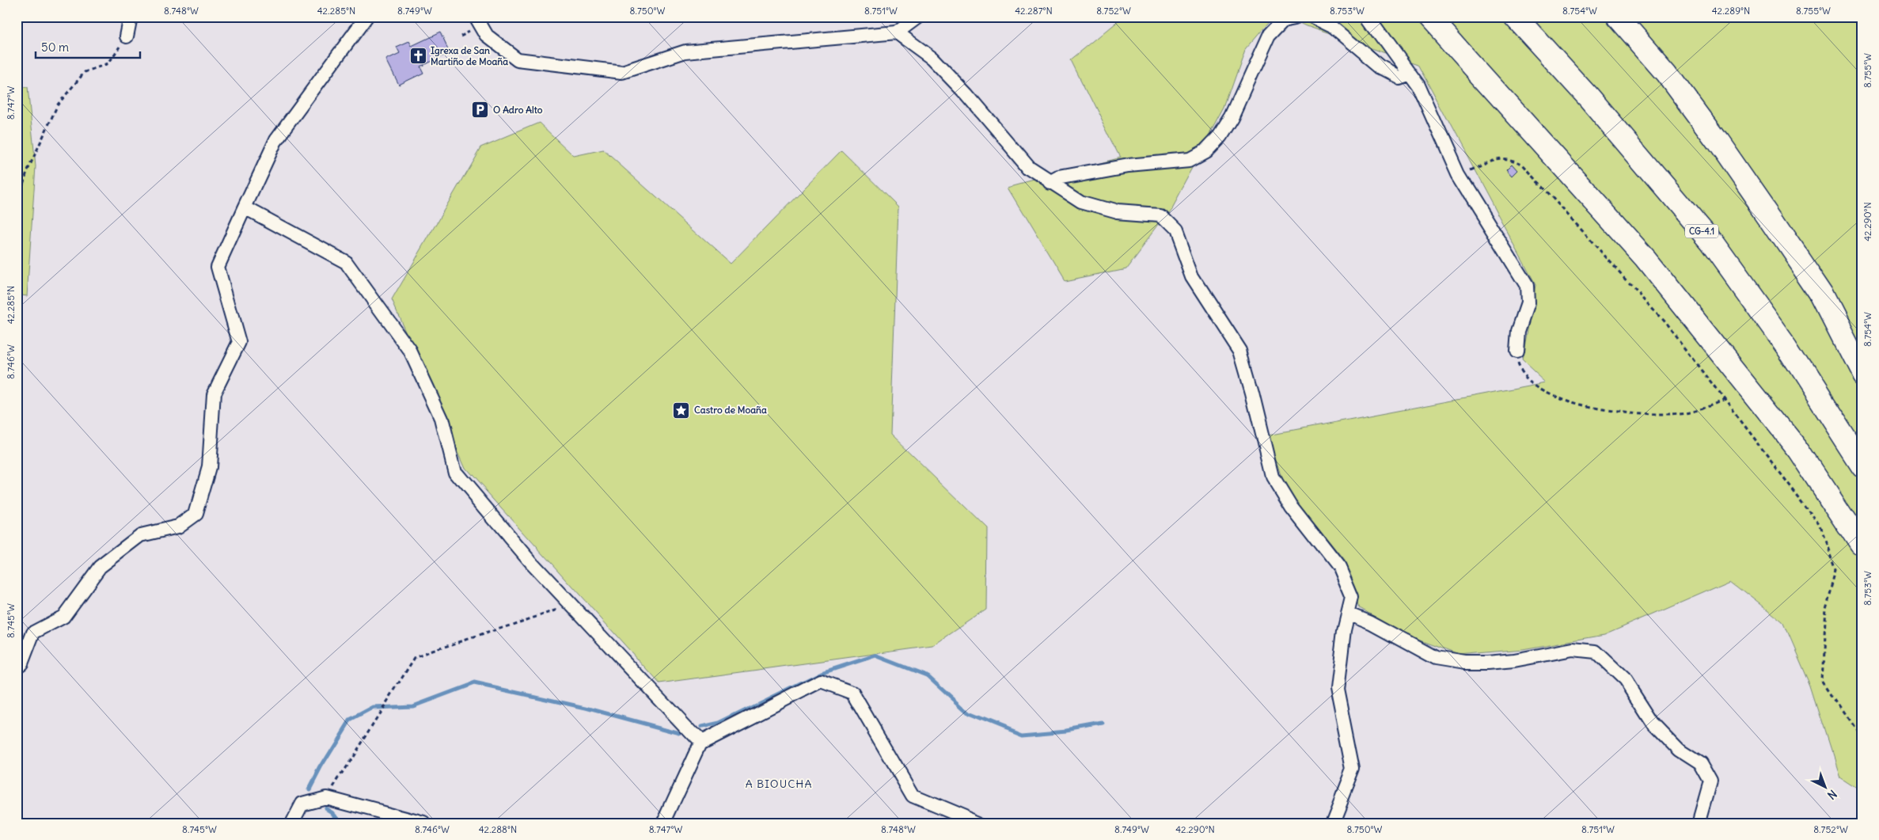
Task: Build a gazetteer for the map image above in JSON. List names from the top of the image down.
{
  "streets": {
    "highway": ["CG-4.1"]
  },
  "districts": ["A BIOUCHA"],
  "places": {
    "church": ["Igrexa de San Martiño de Moaña"],
    "parking": ["O Adro Alto"],
    "place": ["Castro de Moaña"]
  },
  "scale_bar": "50 m",
  "north": "bottom right",
  "coordinates": [
    "8.748°W",
    "42.285°N",
    "8.749°W",
    "8.750°W",
    "8.751°W",
    "42.287°N",
    "8.752°W",
    "8.753°W",
    "8.754°W",
    "42.289°N",
    "8.755°W",
    "8.747°W",
    "42.290°N",
    "8.746°W",
    "8.745°W",
    "42.288°N"
  ]
}
